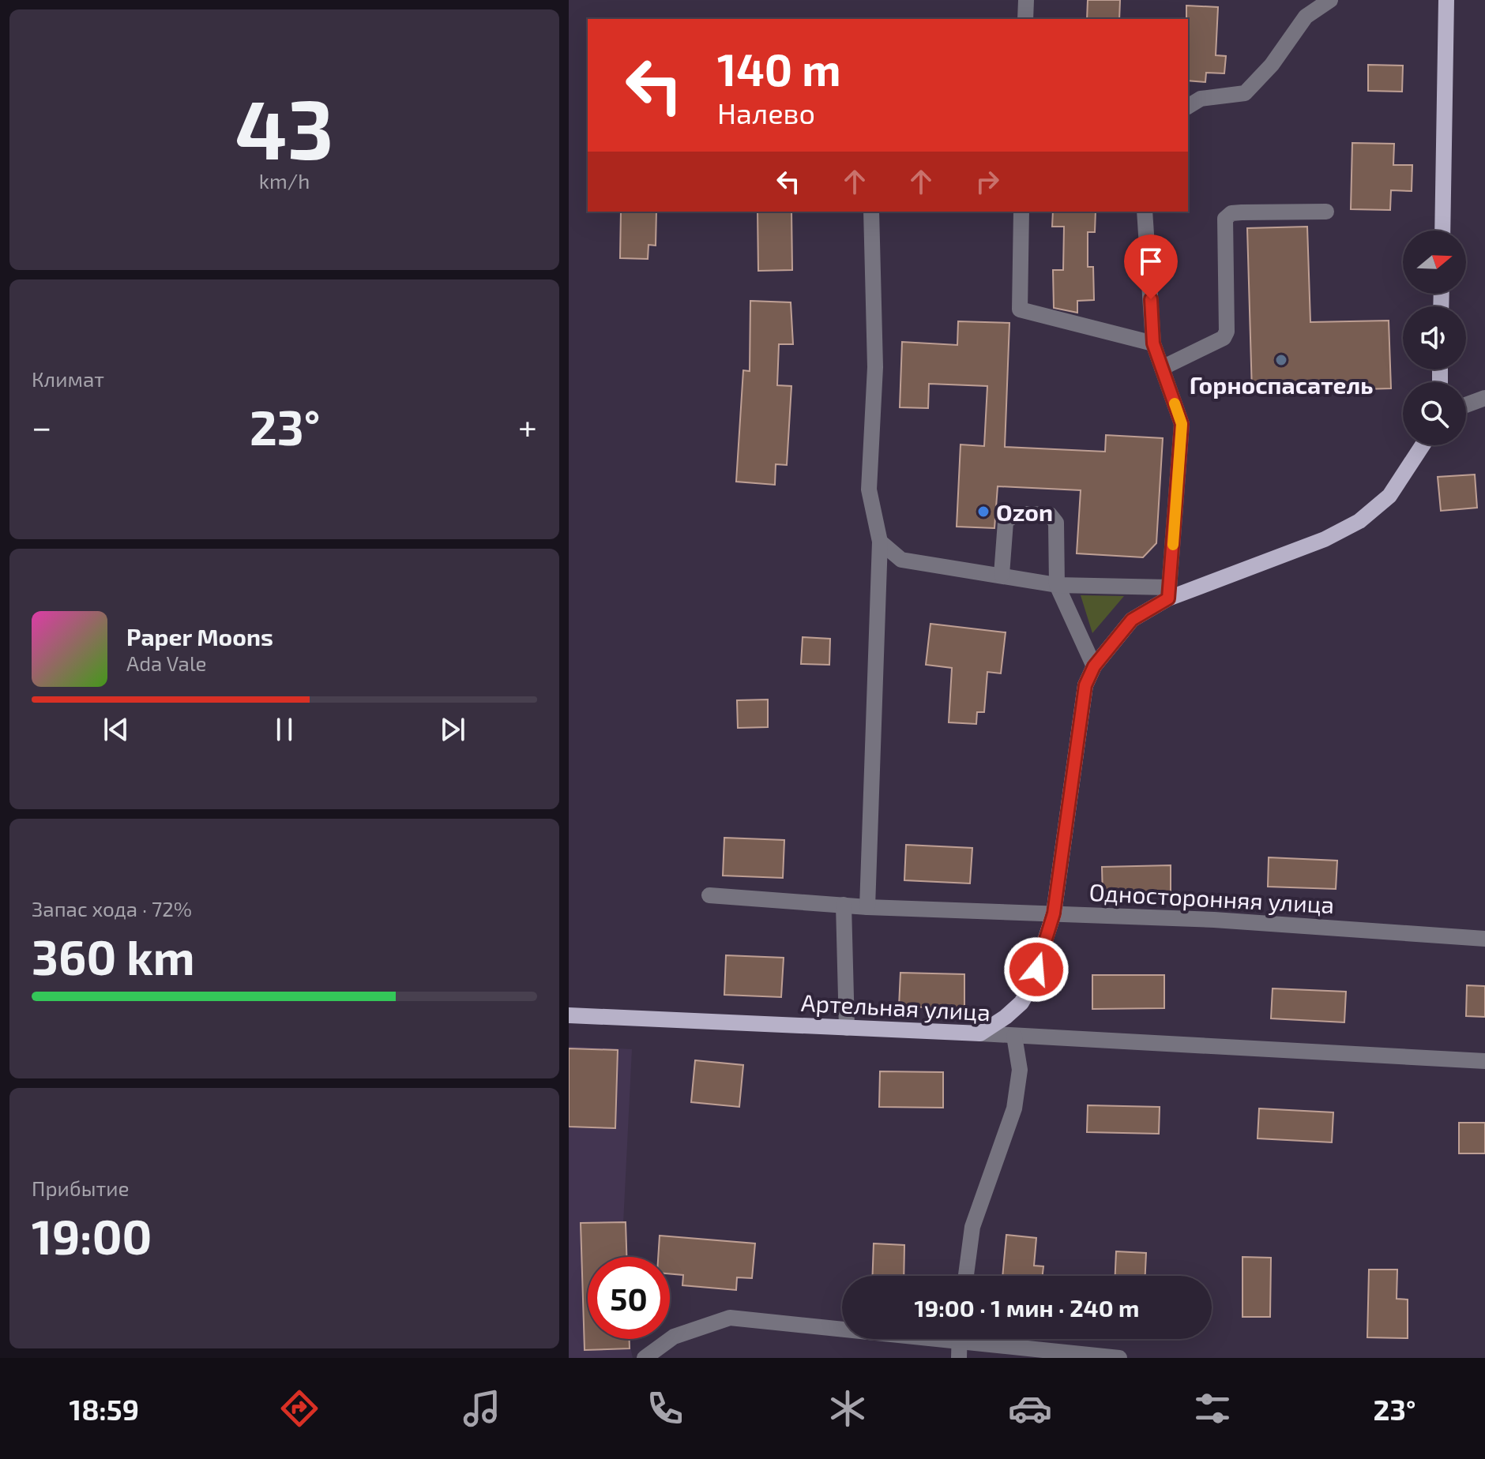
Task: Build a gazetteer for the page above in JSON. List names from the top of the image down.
{
  "streets": {
    "main road": ["Артельная улица"],
    "street": ["Односторонняя улица"]
  },
  "places": ["Горноспасатель", "Ozon"],
  "north": "right",
  "page": {
    "tile": [
      ["43", "km/h"],
      "Климат",
      ["Запас хода · 72%", "360 km"],
      ["Прибытие", "19:00"]
    ],
    "turn": ["140 m", "Налево"],
    "heat": ["−", "23°", "+"],
    "song": ["Paper Moons", "Ada Vale"],
    "limit": "50",
    "trip": "19:00 · 1 мин · 240 m",
    "tabs": ["18:59", "23°"]
  }
}
